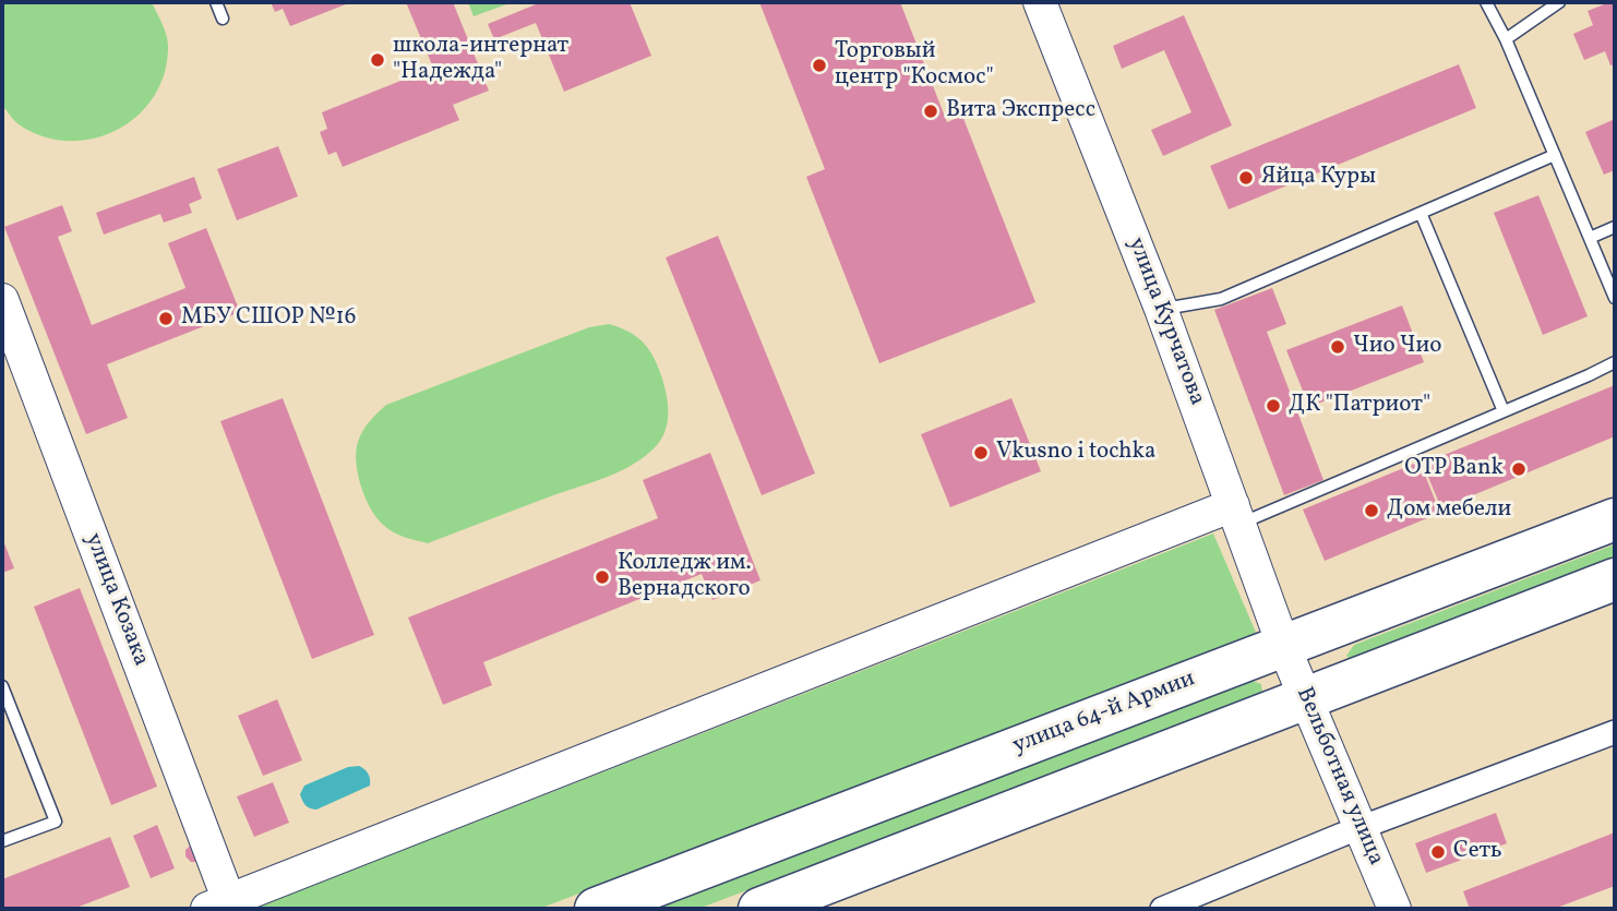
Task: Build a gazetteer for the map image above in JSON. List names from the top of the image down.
{
  "streets": {
    "highway": ["улица 64-й Армии"],
    "street": ["улица Курчатова", "улица Козака", "Вельботная улица"]
  },
  "crossings": [
    ["улица Курчатова", "улица 64-й Армии"],
    ["улица Курчатова", "Вельботная улица"],
    ["улица 64-й Армии", "Вельботная улица"]
  ],
  "places": [
    "школа-интернат \"Надежда\"",
    "Торговый центр \"Космос\"",
    "Вита Экспресс",
    "Яйца Куры",
    "МБУ СШОР №16",
    "Чио Чио",
    "ДК \"Патриот\"",
    "Vkusno i tochka",
    "OTP Bank",
    "Дом мебели",
    "Колледж им. Вернадского",
    "Сеть"
  ]
}
